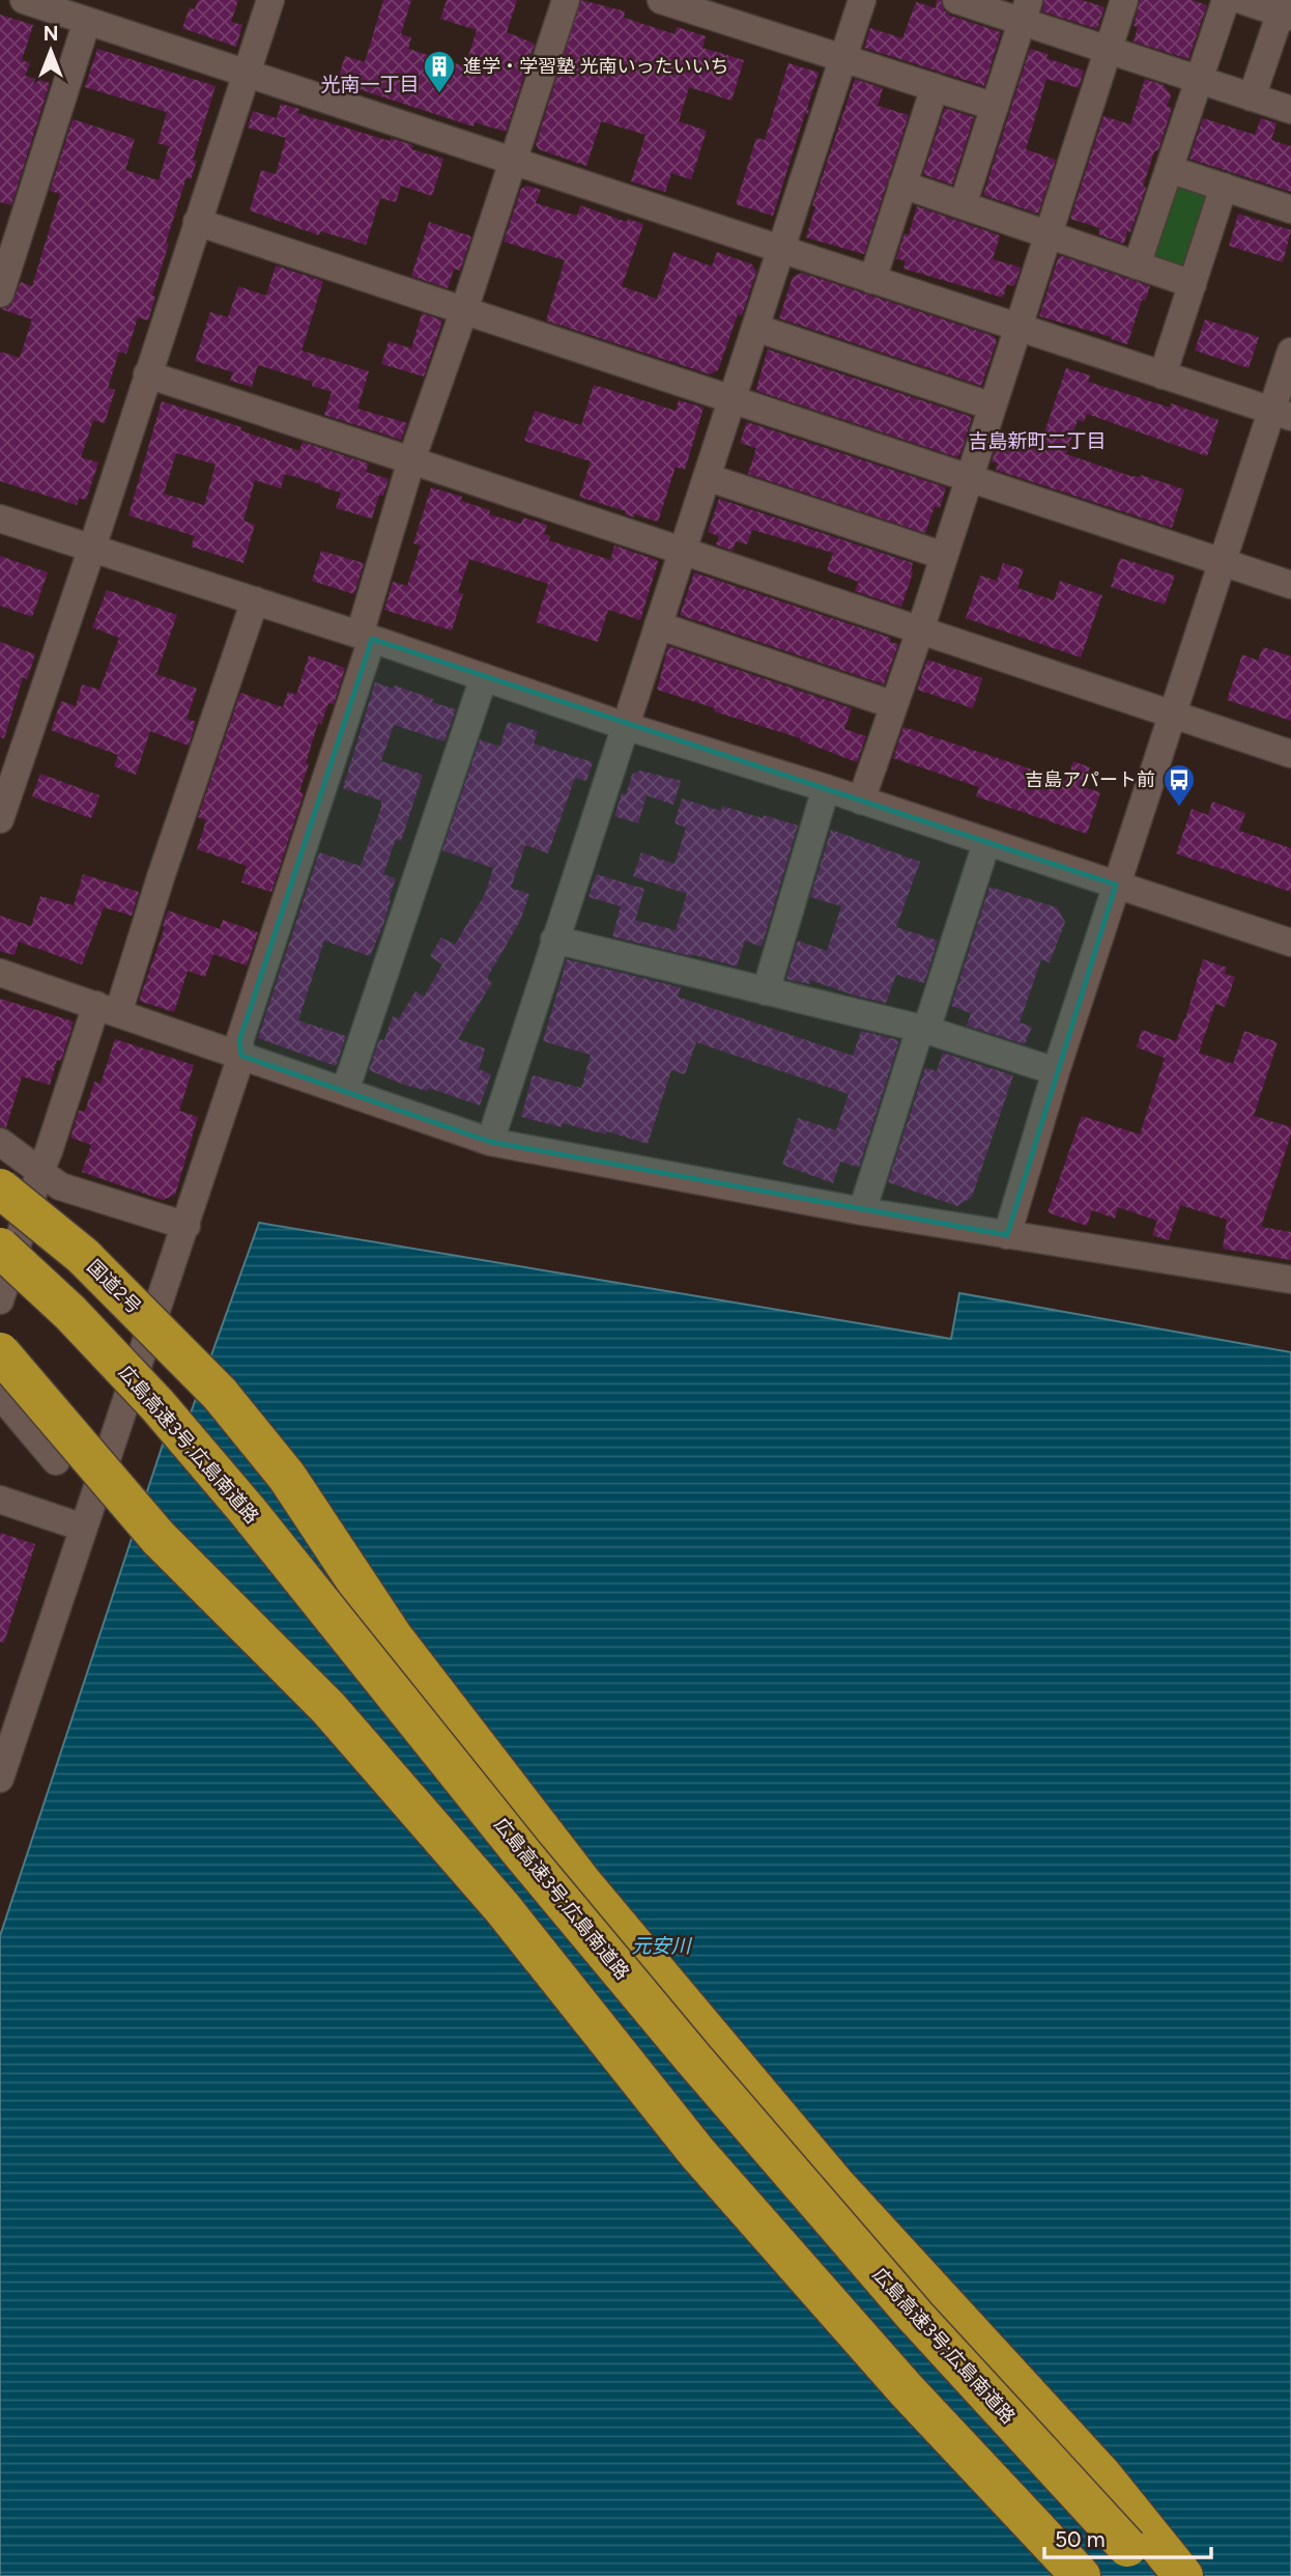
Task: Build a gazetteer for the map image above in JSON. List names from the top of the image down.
{
  "streets": {
    "highway": ["国道2号", "広島高速3号;広島南道路"]
  },
  "districts": ["光南一丁目", "吉島新町二丁目"],
  "water": ["元安川"],
  "places": {
    "building": ["進学・学習塾 光南いったいいち"],
    "bus stop": ["吉島アパート前"]
  },
  "scale_bar": "50 m",
  "north": "top"
}
